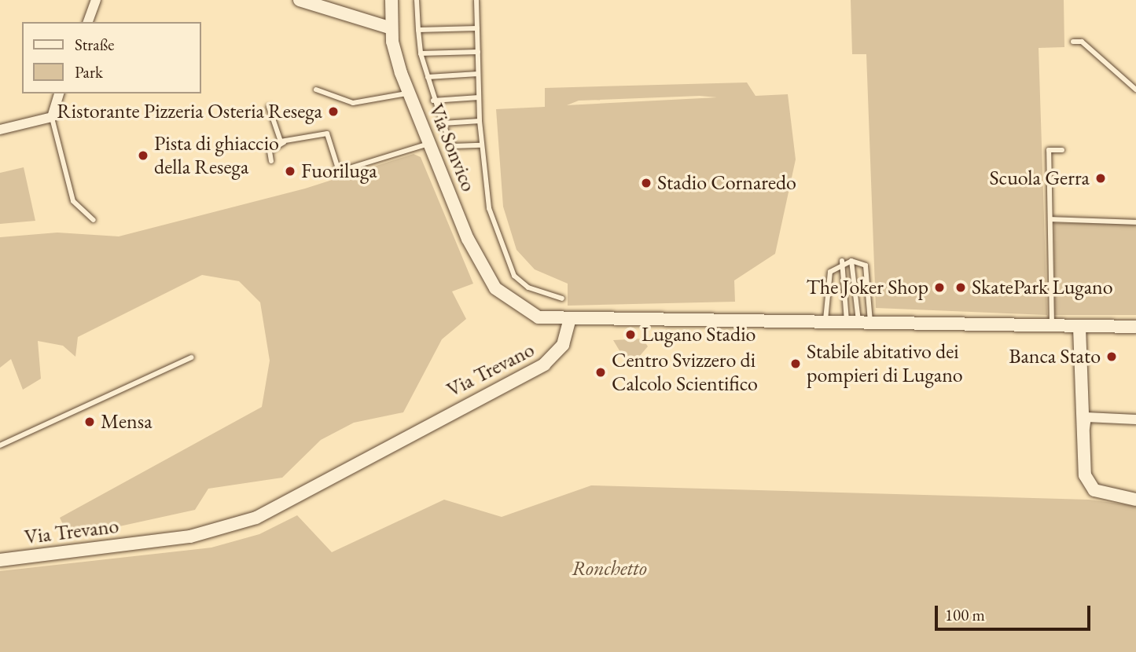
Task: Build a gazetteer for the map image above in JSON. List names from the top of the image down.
{
  "streets": {
    "main road": ["Via Sonvico", "Via Trevano"]
  },
  "crossings": [
    ["Via Sonvico", "Via Trevano"]
  ],
  "parks": ["Ronchetto"],
  "places": [
    "Ristorante Pizzeria Osteria Resega",
    "Pista di ghiaccio della Resega",
    "Fuoriluga",
    "Scuola Gerra",
    "Stadio Cornaredo",
    "The Joker Shop",
    "SkatePark Lugano",
    "Lugano Stadio",
    "Banca Stato",
    "Stabile abitativo dei pompieri di Lugano",
    "Centro Svizzero di Calcolo Scientifico",
    "Mensa"
  ],
  "legend": ["Straße", "Park"],
  "scale_bar": "100 m"
}
